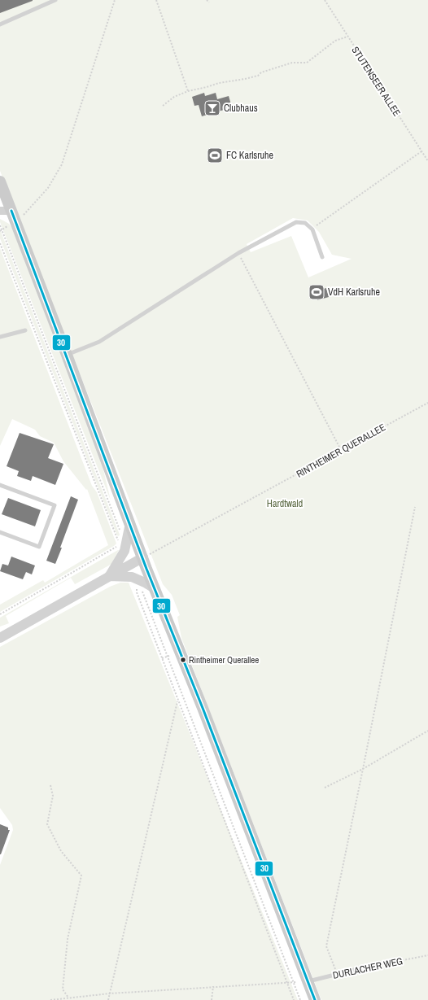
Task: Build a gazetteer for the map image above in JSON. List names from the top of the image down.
{
  "streets": {
    "lane": ["DURLACHER WEG"],
    "path": ["STUTENSEER ALLEE", "RINTHEIMER QUERALLEE"]
  },
  "parks": ["Hardtwald"],
  "places": {
    "bar": ["Clubhaus"],
    "sports": ["FC Karlsruhe", "VdH Karlsruhe"],
    "other": ["Rintheimer Querallee"]
  },
  "lines": ["transit line 30"]
}
